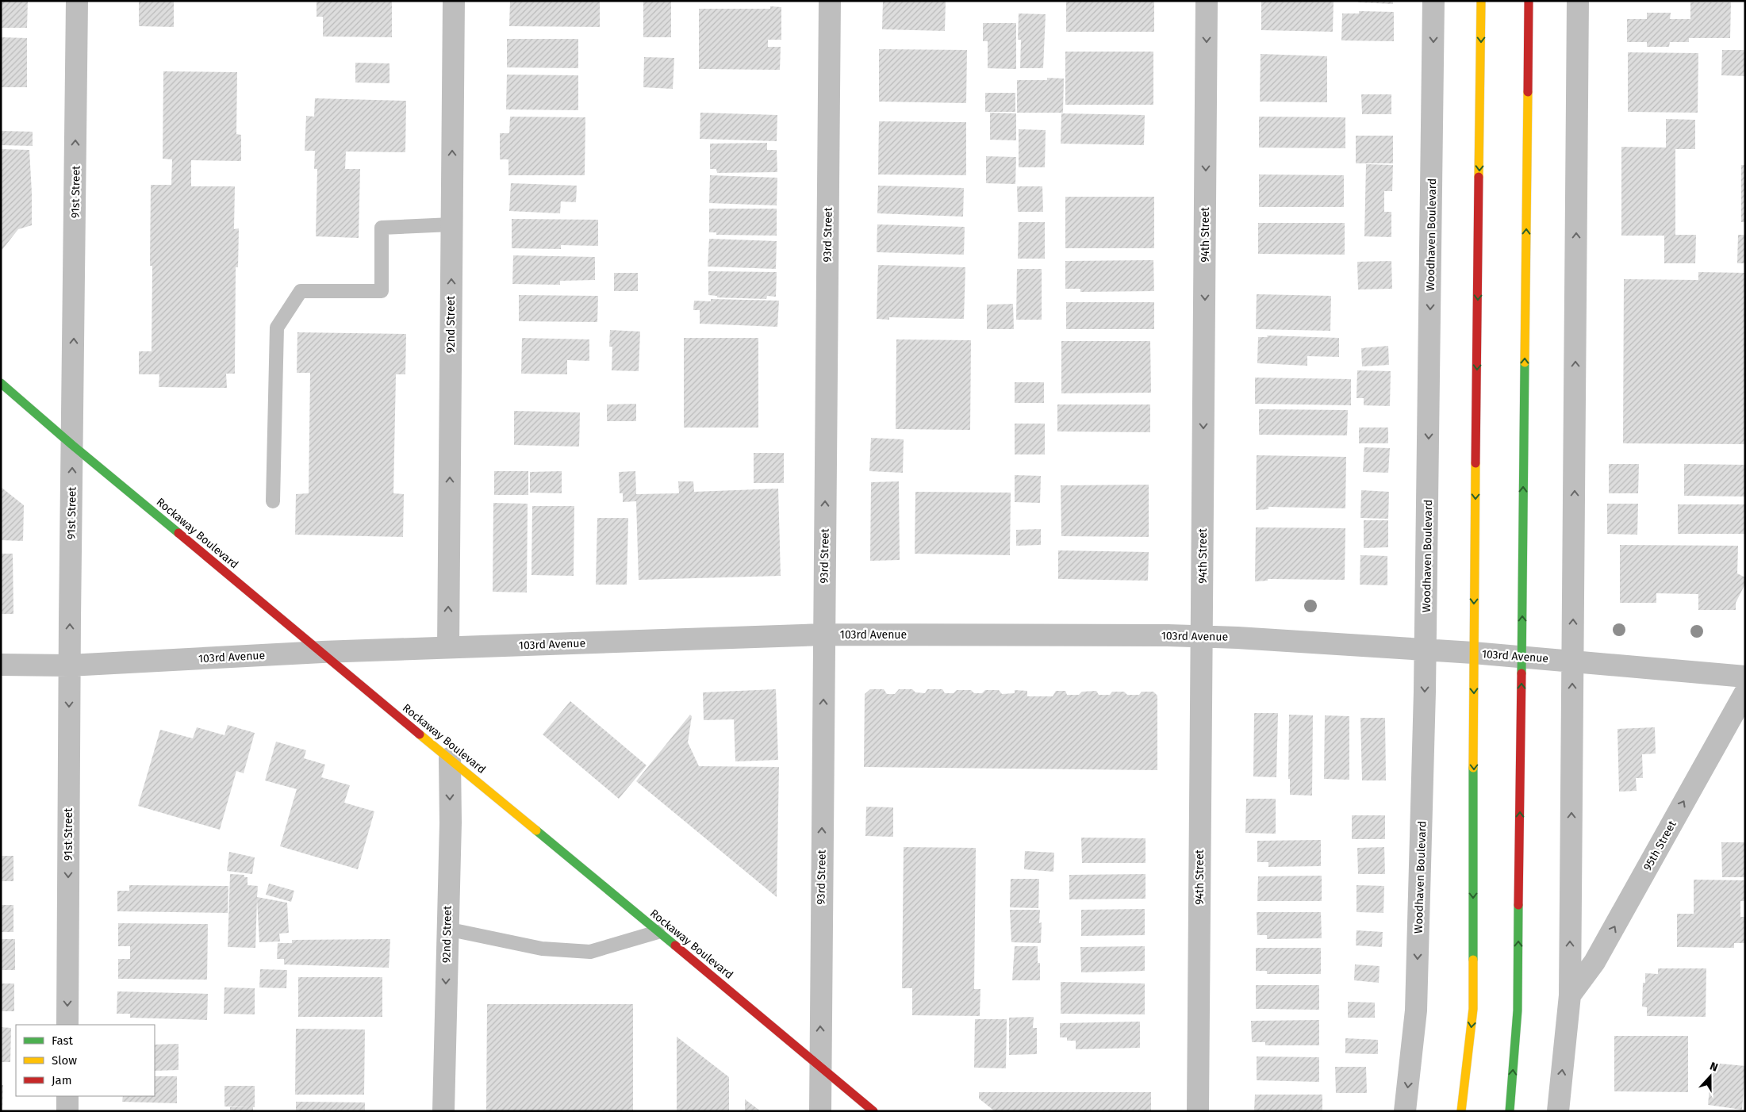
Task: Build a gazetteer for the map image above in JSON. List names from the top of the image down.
{
  "streets": {
    "main road": ["Rockaway Boulevard"],
    "street": [
      "91st Street",
      "93rd Street",
      "94th Street",
      "Woodhaven Boulevard",
      "92nd Street",
      "103rd Avenue",
      "95th Street"
    ]
  },
  "crossings": [
    ["91st Street", "Rockaway Boulevard"],
    ["91st Street", "103rd Avenue"],
    ["93rd Street", "Rockaway Boulevard"],
    ["93rd Street", "103rd Avenue"],
    ["94th Street", "103rd Avenue"],
    ["Woodhaven Boulevard", "103rd Avenue"],
    ["92nd Street", "Rockaway Boulevard"],
    ["92nd Street", "103rd Avenue"],
    ["Rockaway Boulevard", "103rd Avenue"]
  ],
  "one_way": ["93rd Street", "94th Street", "95th Street"],
  "legend": ["Fast", "Slow", "Jam"],
  "north": "top"
}
